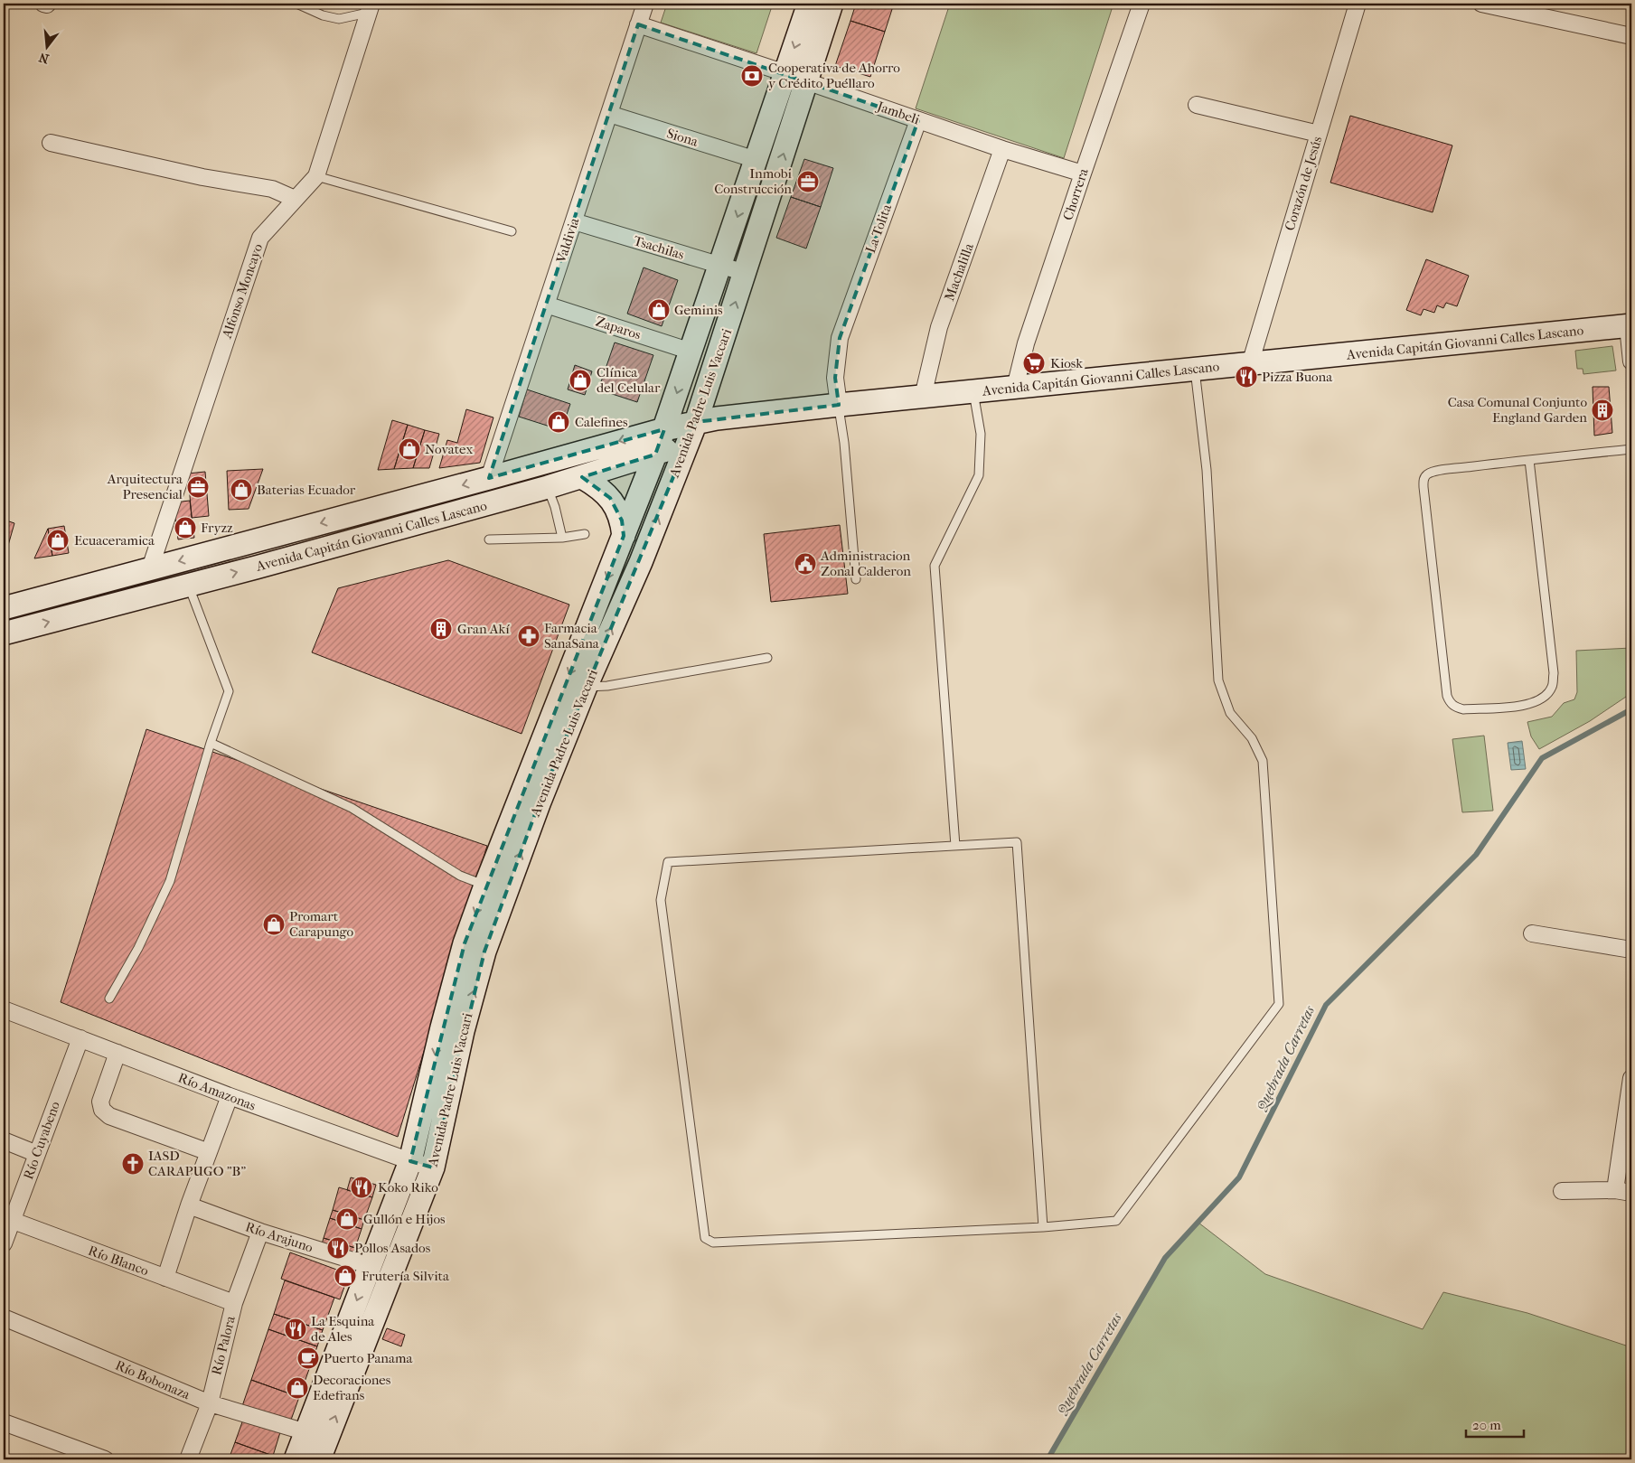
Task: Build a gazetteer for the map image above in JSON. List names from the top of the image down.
{
  "streets": {
    "main road": ["Avenida Capitán Giovanni Calles Lascano", "Avenida Padre Luis Vaccari"],
    "street": [
      "Jambeli",
      "Siona",
      "Corazón de Jesús",
      "Chorrera",
      "La Tolita",
      "Valdivia",
      "Tsachilas",
      "Machalilla",
      "Alfonso Moncayo",
      "Zaparos",
      "Río Amazonas",
      "Río Cuyabeno",
      "Río Arajuno",
      "Río Blanco",
      "Río Palora",
      "Río Bobonaza"
    ]
  },
  "crossings": [
    ["Jambeli", "Chorrera"],
    ["Jambeli", "La Tolita"],
    ["Jambeli", "Valdivia"],
    ["Jambeli", "Machalilla"],
    ["Jambeli", "Avenida Padre Luis Vaccari"],
    ["Siona", "Valdivia"],
    ["Siona", "Avenida Padre Luis Vaccari"],
    ["Corazón de Jesús", "Avenida Capitán Giovanni Calles Lascano"],
    ["Chorrera", "Avenida Capitán Giovanni Calles Lascano"],
    ["La Tolita", "Avenida Capitán Giovanni Calles Lascano"],
    ["Valdivia", "Tsachilas"],
    ["Valdivia", "Zaparos"],
    ["Valdivia", "Avenida Capitán Giovanni Calles Lascano"],
    ["Tsachilas", "Avenida Padre Luis Vaccari"],
    ["Machalilla", "Avenida Capitán Giovanni Calles Lascano"],
    ["Alfonso Moncayo", "Avenida Capitán Giovanni Calles Lascano"],
    ["Zaparos", "Avenida Padre Luis Vaccari"],
    ["Avenida Capitán Giovanni Calles Lascano", "Avenida Padre Luis Vaccari"],
    ["Avenida Padre Luis Vaccari", "Río Amazonas"],
    ["Avenida Padre Luis Vaccari", "Río Arajuno"],
    ["Avenida Padre Luis Vaccari", "Río Bobonaza"],
    ["Río Amazonas", "Río Cuyabeno"],
    ["Río Cuyabeno", "Río Blanco"],
    ["Río Arajuno", "Río Palora"],
    ["Río Blanco", "Río Palora"],
    ["Río Palora", "Río Bobonaza"]
  ],
  "water": ["Quebrada Carretas"],
  "places": {
    "bank": ["Cooperativa de Ahorro y Crédito Puéllaro"],
    "office": ["Inmobi Construcción", "Arquitectura Presencial"],
    "shop": [
      "Geminis",
      "Clínica del Celular",
      "Calefines",
      "Novatex",
      "Baterias Ecuador",
      "Fryzz",
      "Ecuaceramica",
      "Promart Carapungo",
      "Gullón e Hijos",
      "Frutería Silvita",
      "Decoraciones Edefrans"
    ],
    "supermarket": ["Kiosk"],
    "restaurant": [
      "Pizza Buona",
      "Koko Riko",
      "Pollos Asados",
      "La Esquina de Ales"
    ],
    "building": ["Casa Comunal Conjunto England Garden", "Gran Akí"],
    "public building": ["Administracion Zonal Calderon"],
    "pharmacy": ["Farmacia SanaSana"],
    "church": ["IASD CARAPUGO \"B\""],
    "cafe": ["Puerto Panama"]
  },
  "scale_bar": "20 m",
  "north": "bottom"
}
